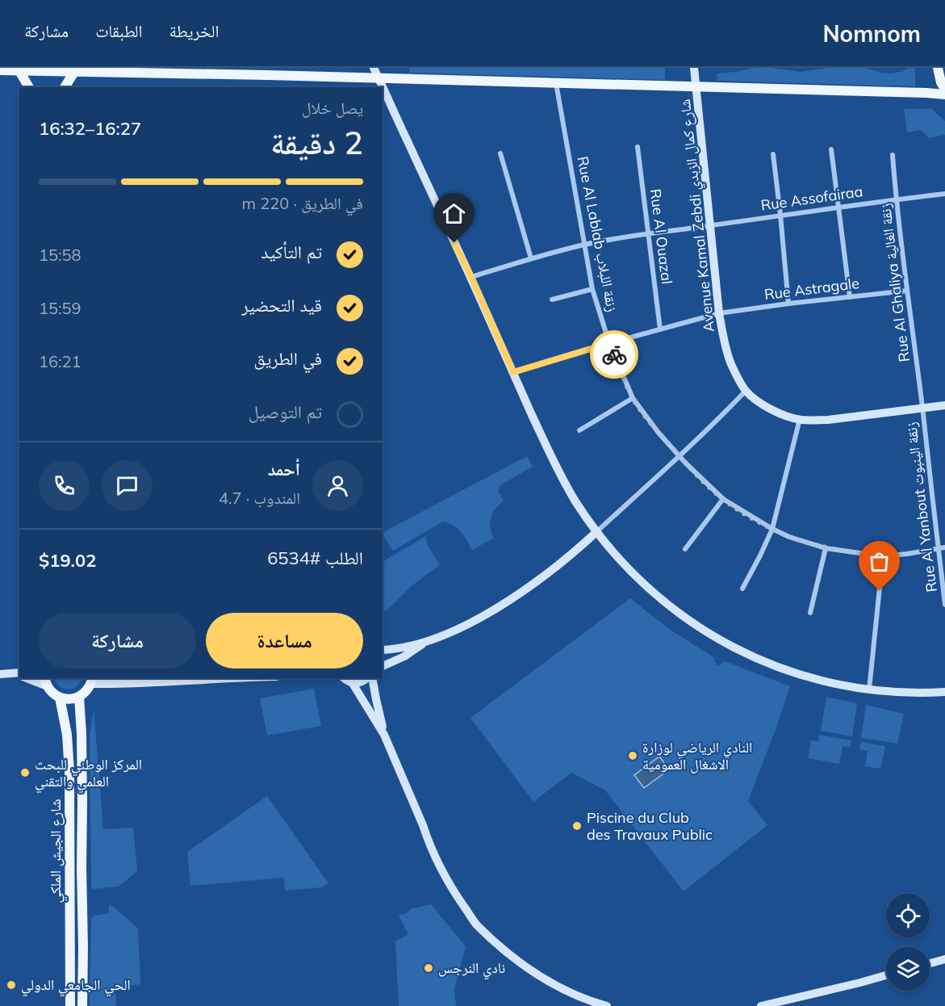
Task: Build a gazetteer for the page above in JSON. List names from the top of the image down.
{
  "streets": {
    "main road": ["شارع الجيش الملكي"],
    "street": [
      "Rue Assofairaa",
      "Avenue Kamal Zebdi شارع كمال الزبدي",
      "Rue Al Lablab زنقة اللبلاب",
      "Rue Al Ouazal",
      "Rue Al Ghaliya زنقة الغالية",
      "Rue Astragale",
      "Rue Al Yanbout زنقة الينبوت"
    ]
  },
  "crossings": [
    ["Rue Assofairaa", "Avenue Kamal Zebdi شارع كمال الزبدي"],
    ["Rue Assofairaa", "Rue Al Lablab زنقة اللبلاب"],
    ["Rue Assofairaa", "Rue Al Ouazal"],
    ["Rue Assofairaa", "Rue Al Ghaliya زنقة الغالية"],
    ["Avenue Kamal Zebdi شارع كمال الزبدي", "Rue Al Ghaliya زنقة الغالية"],
    ["Avenue Kamal Zebdi شارع كمال الزبدي", "Rue Astragale"],
    ["Avenue Kamal Zebdi شارع كمال الزبدي", "Rue Al Yanbout زنقة الينبوت"],
    ["Rue Al Lablab زنقة اللبلاب", "Rue Astragale"],
    ["Rue Al Lablab زنقة اللبلاب", "Rue Al Yanbout زنقة الينبوت"],
    ["Rue Al Ouazal", "Rue Astragale"],
    ["Rue Al Ghaliya زنقة الغالية", "Rue Astragale"],
    ["Rue Al Ghaliya زنقة الغالية", "Rue Al Yanbout زنقة الينبوت"]
  ],
  "places": [
    "النادي الرياضي لوزارة الاشغال العمومية",
    "المركز الوطني للبحث العلمي والتقني",
    "Piscine du Club des Travaux Public",
    "نادي النرجس",
    "الحي الجامعي الدولي"
  ],
  "page": {
    "header": "Nomnom",
    "nav": ["الخريطة", "الطبقات", "مشاركة"],
    "heading": ["2 دقيقة", "يصل خلال", "16:27–16:32"],
    "panel": [
      "أحمد",
      "المندوب · 4.7",
      "الطلب #6534",
      "$19.02"
    ],
    "bar": "في الطريق · 220 m",
    "list": [
      ["تم التأكيد", "15:58"],
      ["قيد التحضير", "15:59"],
      ["في الطريق", "16:21"],
      "تم التوصيل"
    ],
    "buttons": ["مساعدة", "مشاركة"]
  }
}
